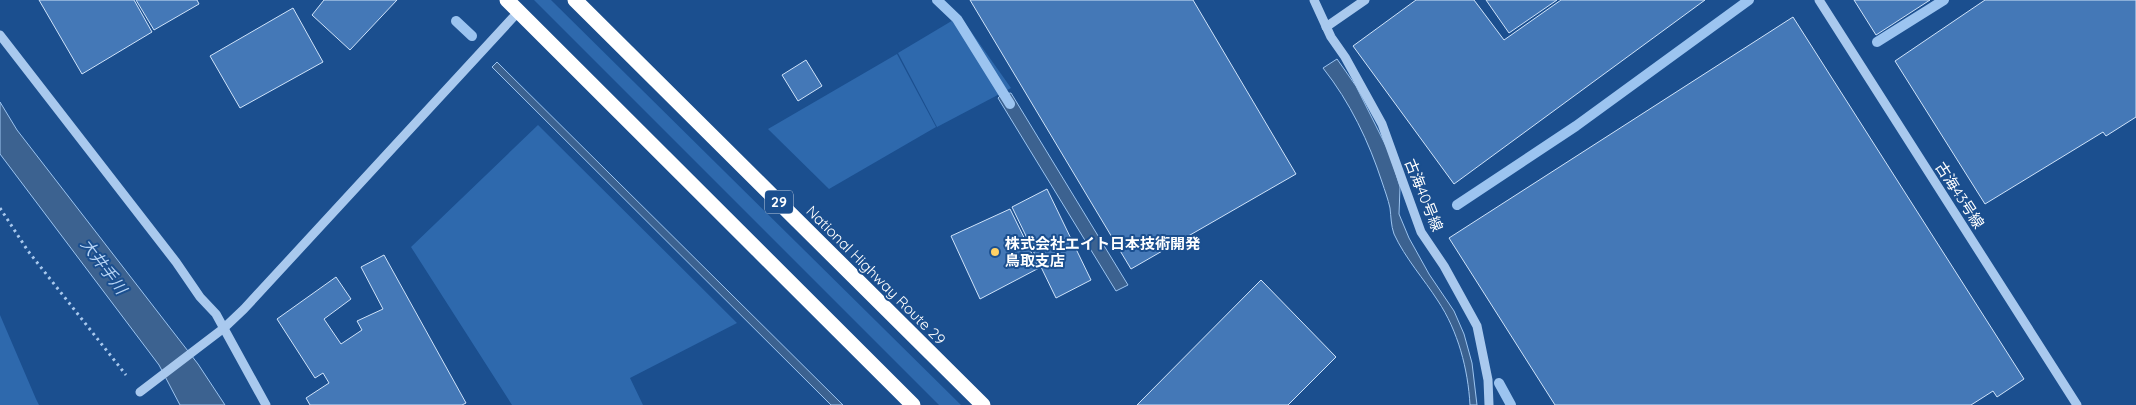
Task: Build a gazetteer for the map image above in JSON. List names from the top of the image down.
{
  "streets": {
    "highway": ["29", "National Highway Route 29"],
    "street": ["古海40号線", "古海43号線"]
  },
  "water": ["大井手川"],
  "places": ["株式会社エイト日本技術開発 鳥取支店"]
}
